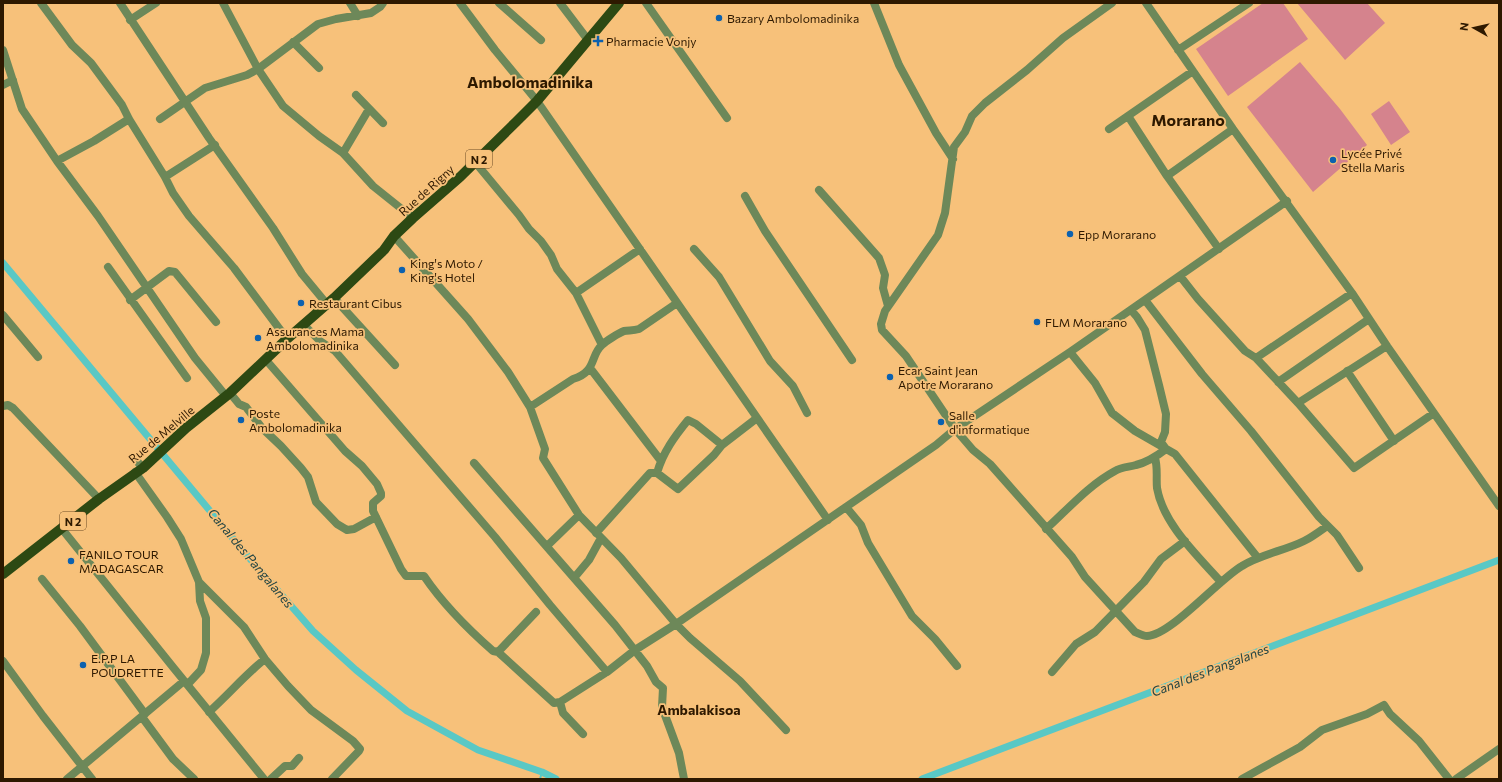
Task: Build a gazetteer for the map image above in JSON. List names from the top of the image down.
{
  "streets": {
    "main road": ["N 2", "Rue de Rigny", "Rue de Melville"]
  },
  "crossings": [
    ["Rue de Rigny", "Rue de Melville"]
  ],
  "districts": ["Ambolomadinika", "Morarano", "Ambalakisoa"],
  "water": ["Canal des Pangalanes"],
  "places": {
    "other": [
      "Bazary Ambolomadinika",
      "Lycée Privé Stella Maris",
      "Epp Morarano",
      "King's Moto / King's Hotel",
      "Restaurant Cibus",
      "FLM Morarano",
      "Assurances Mama Ambolomadinika",
      "Ecar Saint Jean Apotre Morarano",
      "Poste Ambolomadinika",
      "Salle d'informatique",
      "FANILO TOUR MADAGASCAR",
      "E.P.P LA POUDRETTE"
    ],
    "health": ["Pharmacie Vonjy"]
  },
  "north": "left"
}
